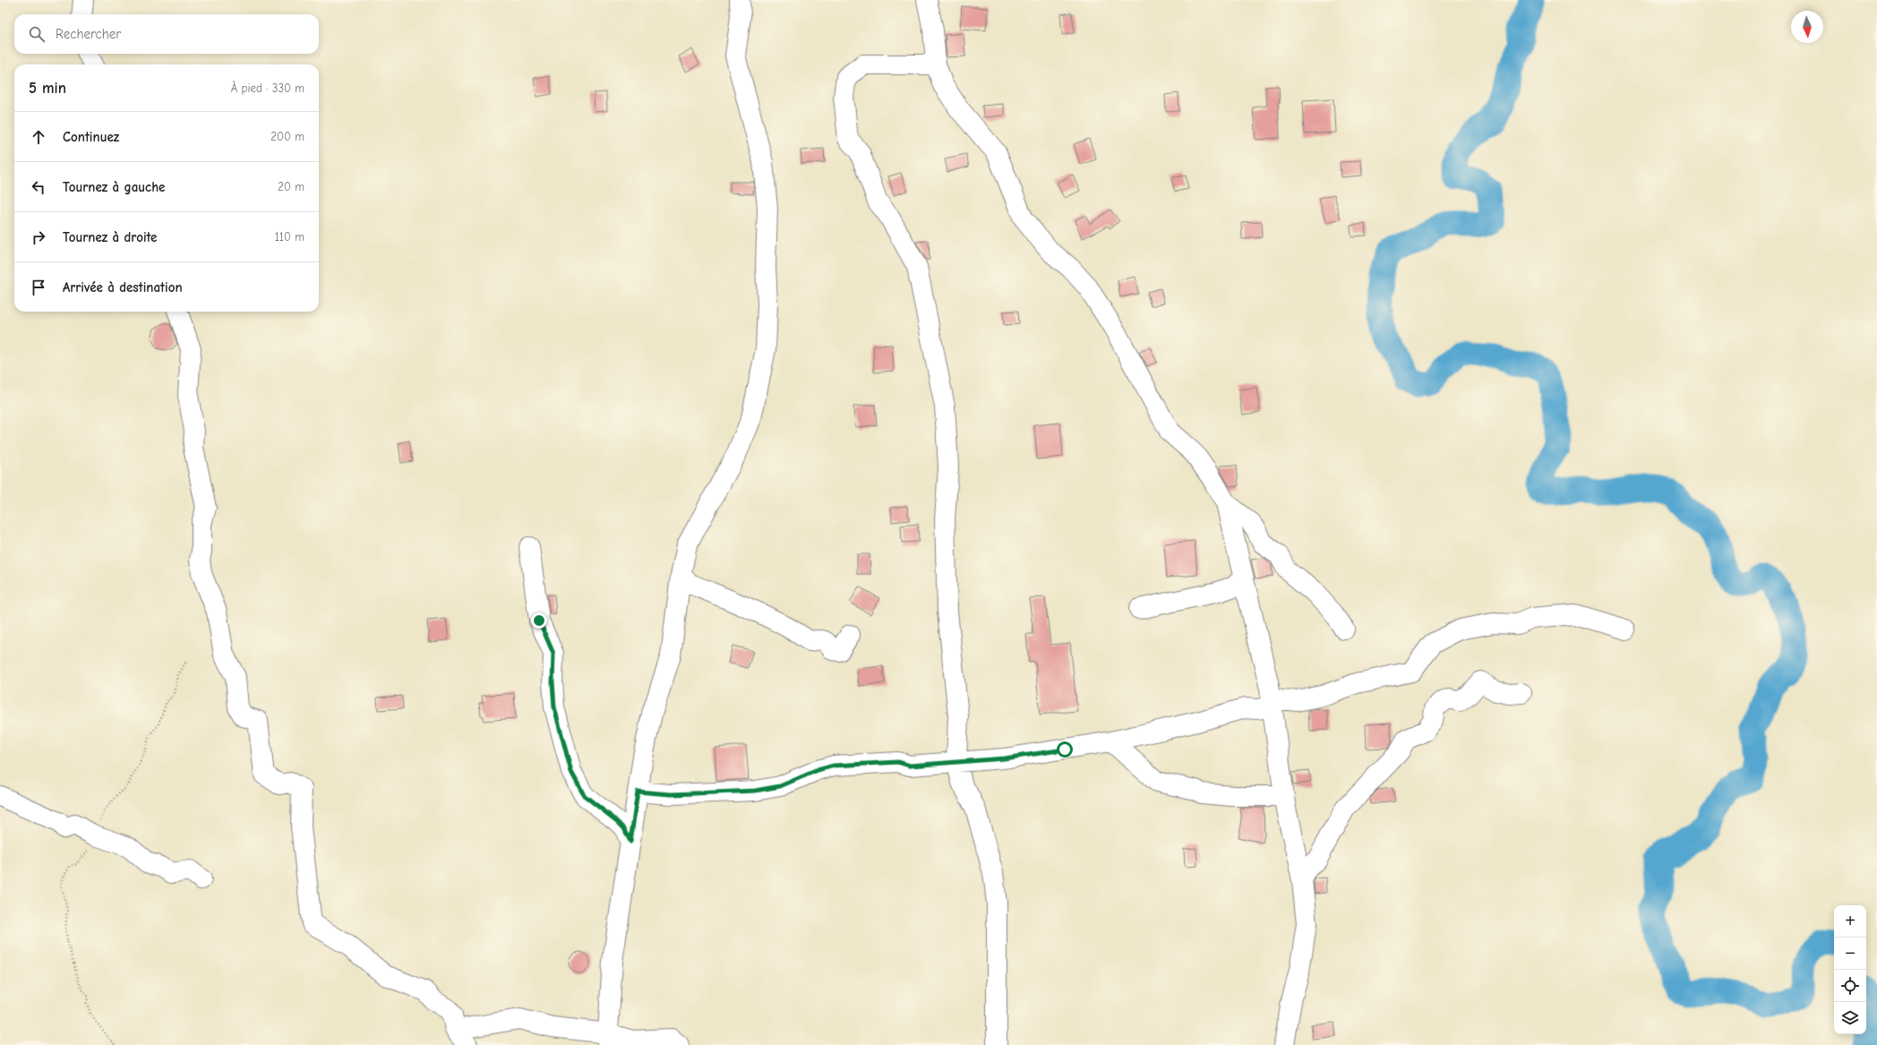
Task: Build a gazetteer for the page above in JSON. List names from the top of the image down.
{
  "north": "bottom",
  "page": {
    "search": "Rechercher",
    "heading": ["5 min", "À pied · 330 m"],
    "list": [
      ["Continuez", "200 m"],
      ["Tournez à gauche", "20 m"],
      ["Tournez à droite", "110 m"],
      "Arrivée à destination"
    ],
    "map_buttons": ["+", "−"]
  }
}
